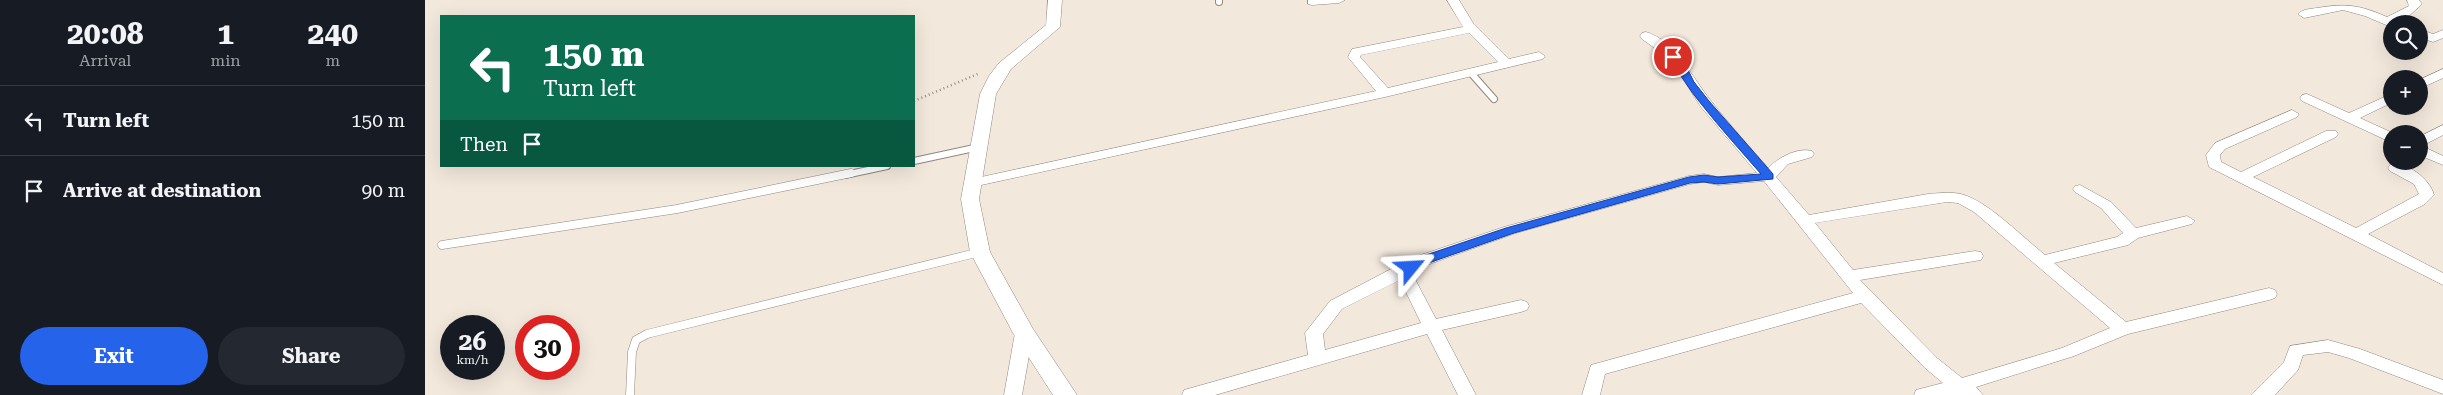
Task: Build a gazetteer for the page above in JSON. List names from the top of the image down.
{
  "page": {
    "eta": [
      "20:08",
      "Arrival",
      "1",
      "min",
      "240",
      "m"
    ],
    "map_buttons": ["+", "−"],
    "turn": ["150 m", "Turn left"],
    "list": [
      {
        "name": "Turn left",
        "value": "150 m"
      },
      {
        "name": "Arrive at destination",
        "value": "90 m"
      }
    ],
    "then": "Then",
    "speed": "26 km/h",
    "limit": "30",
    "buttons": ["Exit", "Share"]
  }
}
